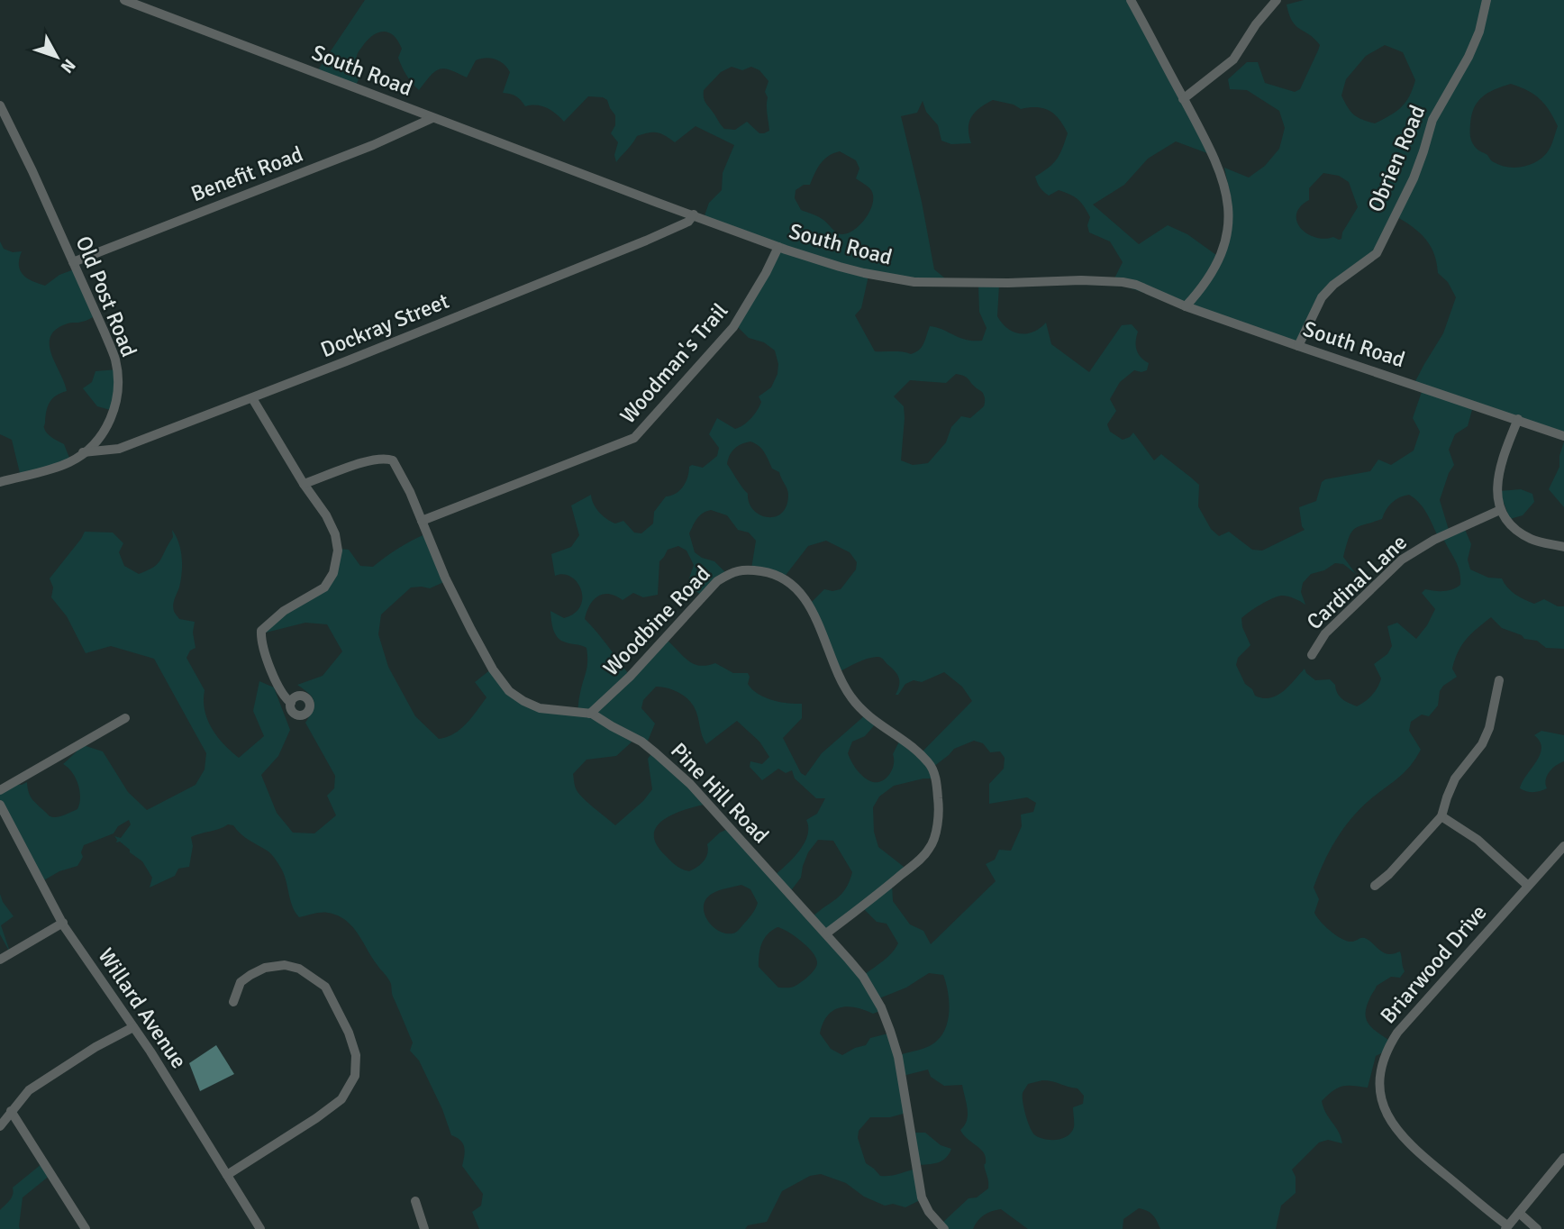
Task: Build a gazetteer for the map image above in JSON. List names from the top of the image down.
{
  "streets": {
    "street": [
      "South Road",
      "Obrien Road",
      "Benefit Road",
      "Old Post Road",
      "Dockray Street",
      "Woodman's Trail",
      "Cardinal Lane",
      "Woodbine Road",
      "Pine Hill Road",
      "Briarwood Drive",
      "Willard Avenue"
    ]
  },
  "crossings": [
    ["South Road", "Obrien Road"],
    ["South Road", "Benefit Road"],
    ["South Road", "Dockray Street"],
    ["South Road", "Woodman's Trail"],
    ["Benefit Road", "Old Post Road"],
    ["Old Post Road", "Dockray Street"],
    ["Woodman's Trail", "Pine Hill Road"],
    ["Woodbine Road", "Pine Hill Road"]
  ],
  "north": "bottom right"
}
